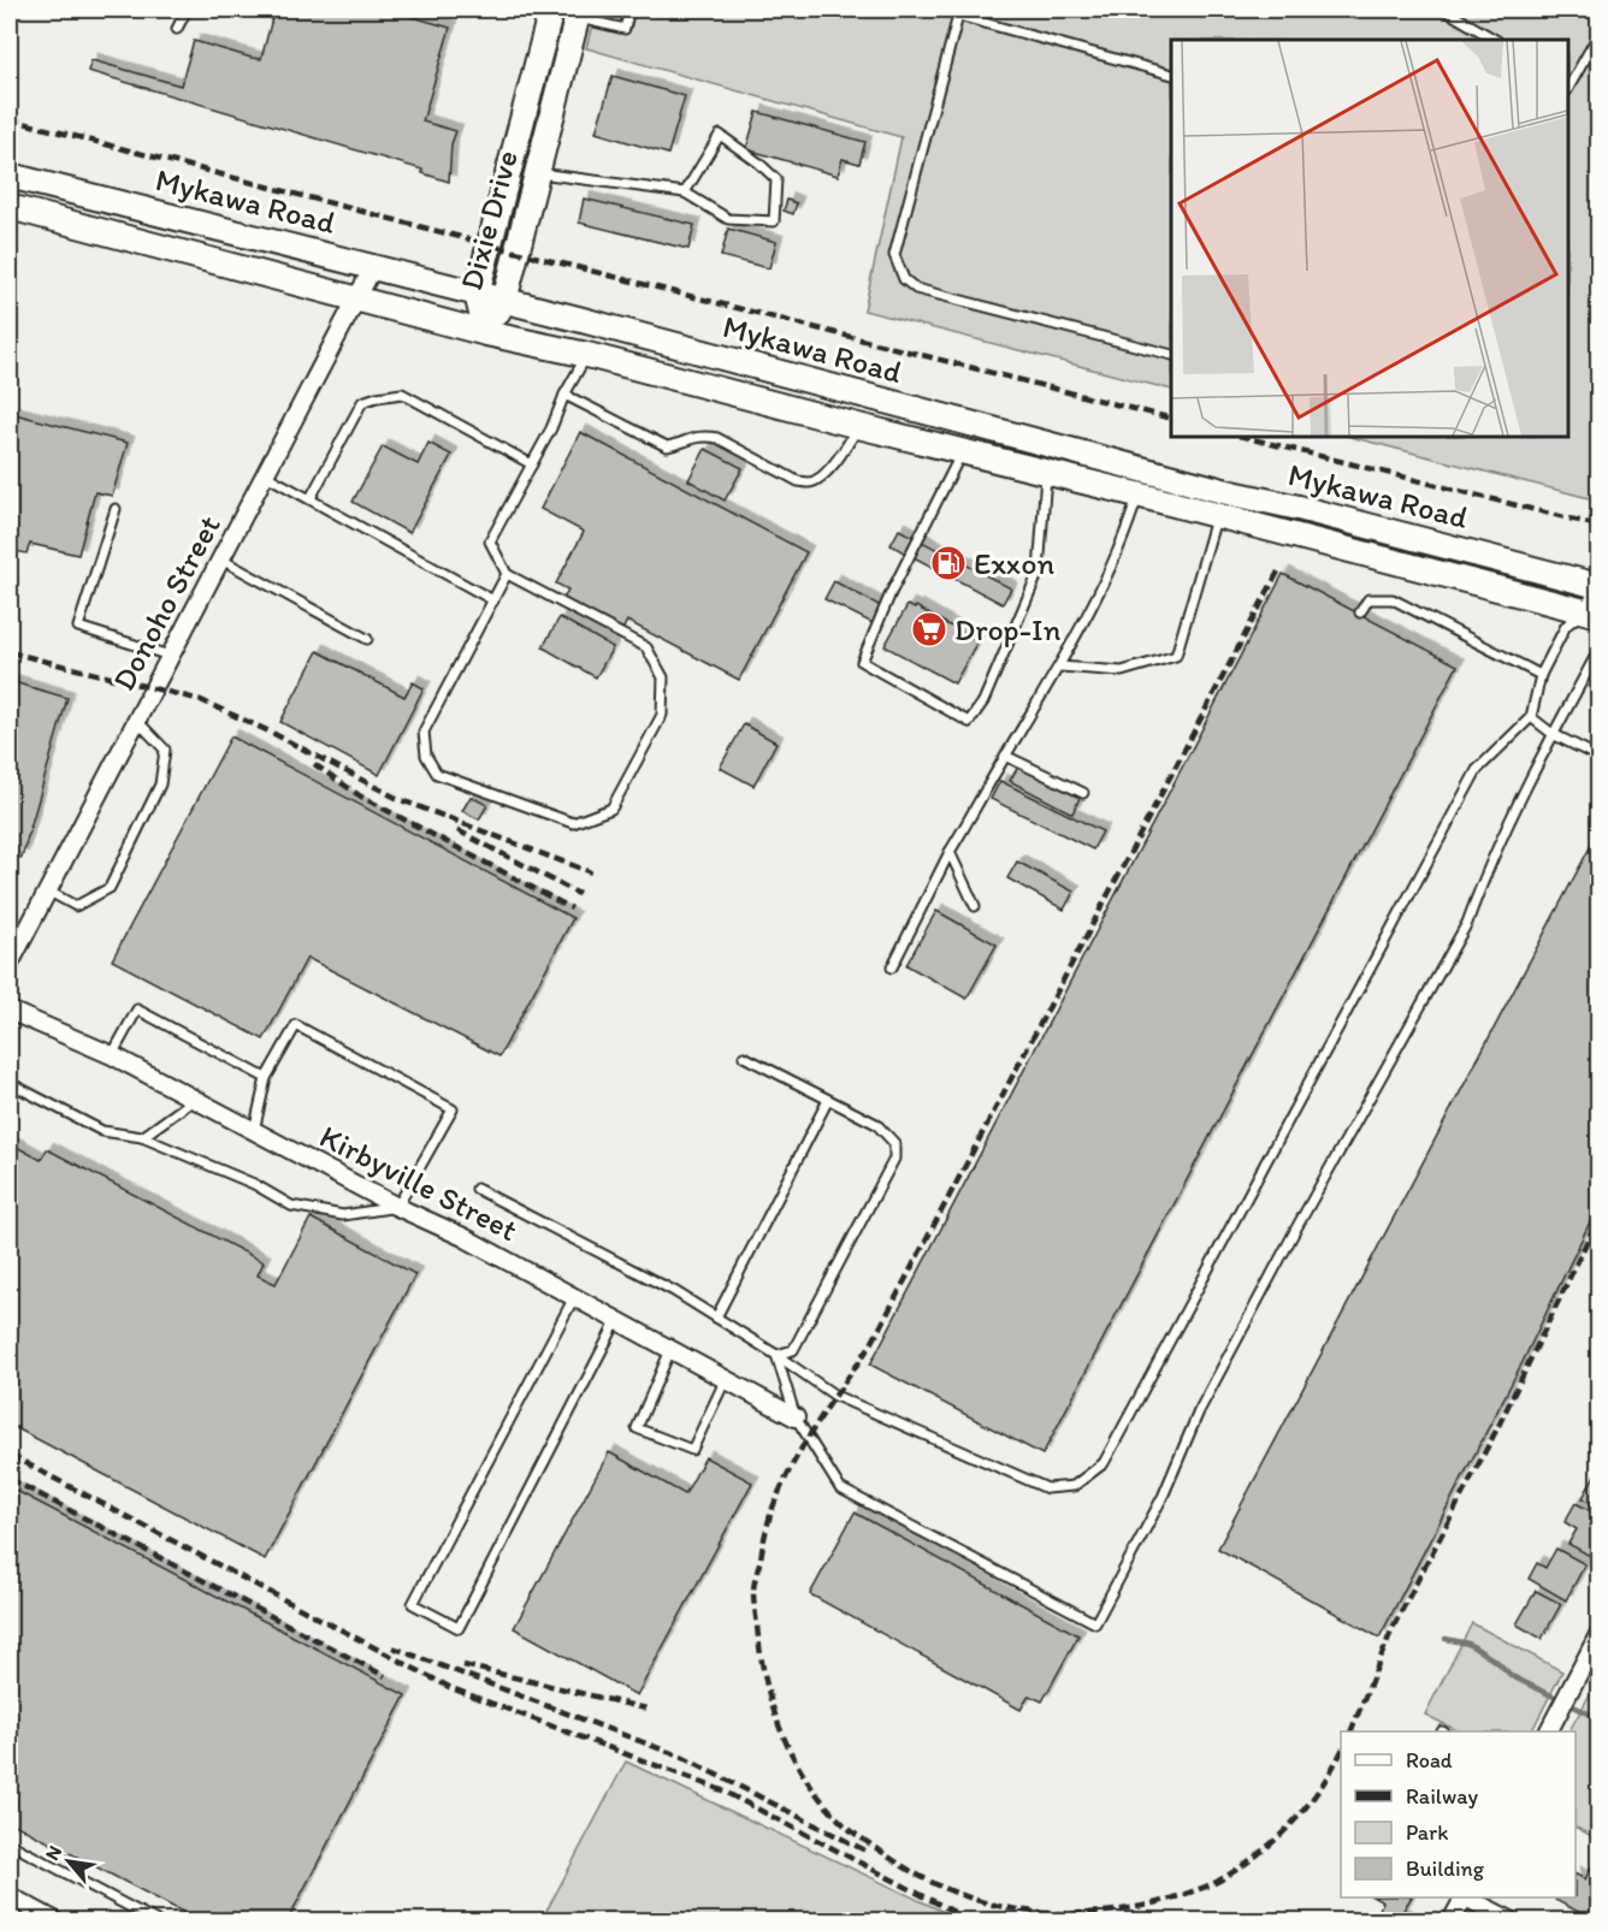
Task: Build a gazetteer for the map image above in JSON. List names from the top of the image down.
{
  "streets": {
    "main road": ["Mykawa Road", "Dixie Drive"],
    "street": ["Donoho Street", "Kirbyville Street"]
  },
  "crossings": [
    ["Mykawa Road", "Dixie Drive"],
    ["Mykawa Road", "Donoho Street"]
  ],
  "places": {
    "fuel station": ["Exxon"],
    "supermarket": ["Drop-In"]
  },
  "legend": [
    "Road",
    "Railway",
    "Park",
    "Building"
  ],
  "north": "top left"
}
